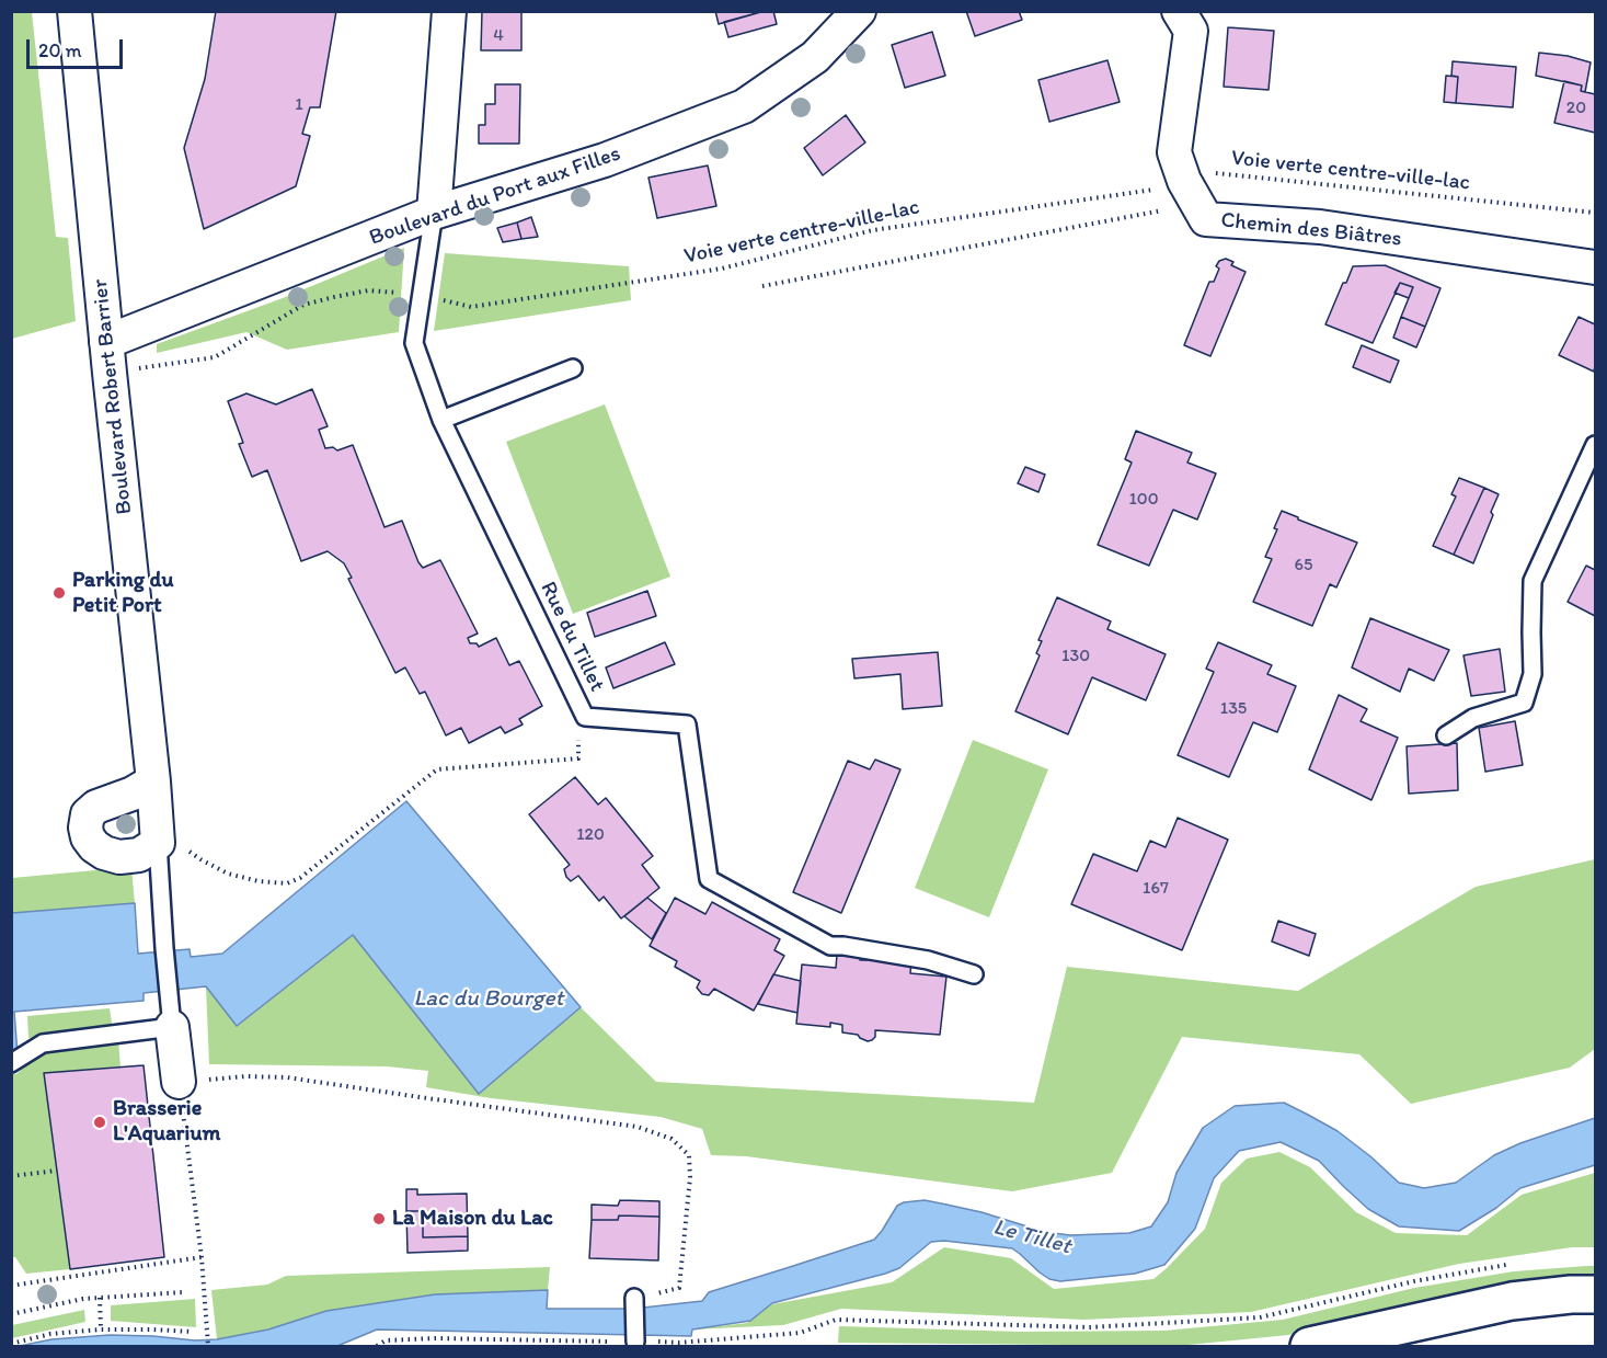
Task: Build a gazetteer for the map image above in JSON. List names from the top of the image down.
{
  "streets": {
    "street": ["Boulevard du Port aux Filles", "Chemin des Biâtres", "Boulevard Robert Barrier"],
    "lane": ["Rue du Tillet"],
    "path": ["Voie verte centre-ville-lac"]
  },
  "crossings": [
    ["Voie verte centre-ville-lac", "Boulevard du Port aux Filles"],
    ["Voie verte centre-ville-lac", "Chemin des Biâtres"],
    ["Voie verte centre-ville-lac", "Boulevard Robert Barrier"],
    ["Voie verte centre-ville-lac", "Rue du Tillet"],
    ["Boulevard du Port aux Filles", "Boulevard Robert Barrier"],
    ["Boulevard du Port aux Filles", "Rue du Tillet"]
  ],
  "water": ["Lac du Bourget", "Le Tillet"],
  "places": ["Parking du Petit Port", "Brasserie L'Aquarium", "La Maison du Lac"],
  "house_numbers": [
    "4",
    "1",
    "20",
    "100",
    "65",
    "130",
    "135",
    "120",
    "167"
  ],
  "scale_bar": "20 m"
}
